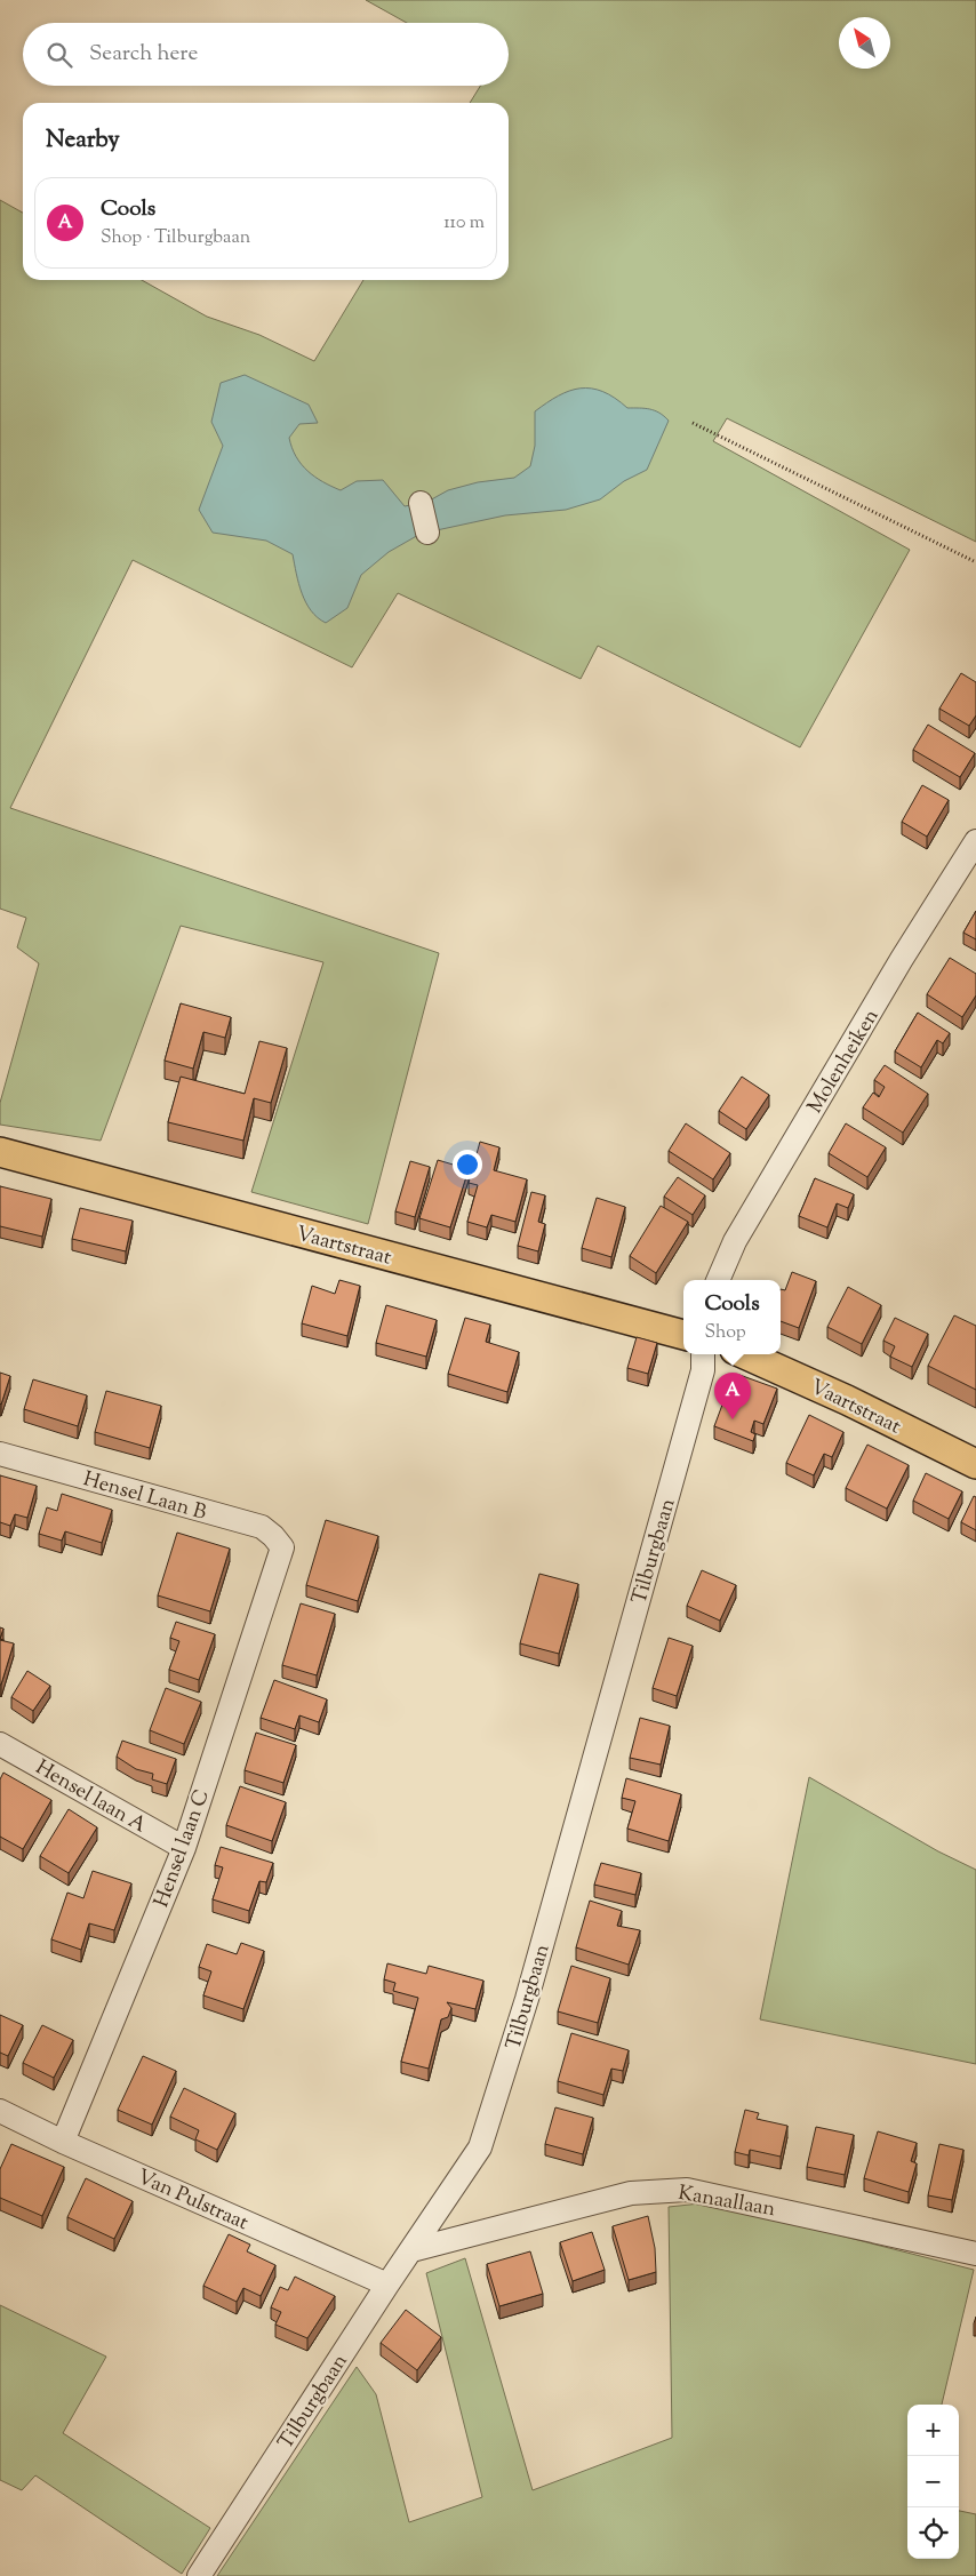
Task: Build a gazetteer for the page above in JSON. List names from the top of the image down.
{
  "streets": {
    "main road": ["Vaartstraat"],
    "street": [
      "Molenheiken",
      "Hensel Laan B",
      "Tilburgbaan",
      "Hensel laan A",
      "Hensel laan C",
      "Van Pulstraat",
      "Kanaallaan"
    ]
  },
  "crossings": [
    ["Hensel Laan B", "Hensel laan C"],
    ["Tilburgbaan", "Van Pulstraat"],
    ["Tilburgbaan", "Kanaallaan"],
    ["Hensel laan A", "Hensel laan C"],
    ["Hensel laan C", "Van Pulstraat"]
  ],
  "north": "top left",
  "page": {
    "search": "Search here",
    "heading": "Nearby",
    "list": [
      {
        "mark": "A",
        "name": "Cools",
        "note": "Shop · Tilburgbaan",
        "value": "110 m"
      }
    ],
    "popup": ["Cools", "Shop"],
    "pins": "A",
    "map_buttons": ["+", "−"]
  }
}
